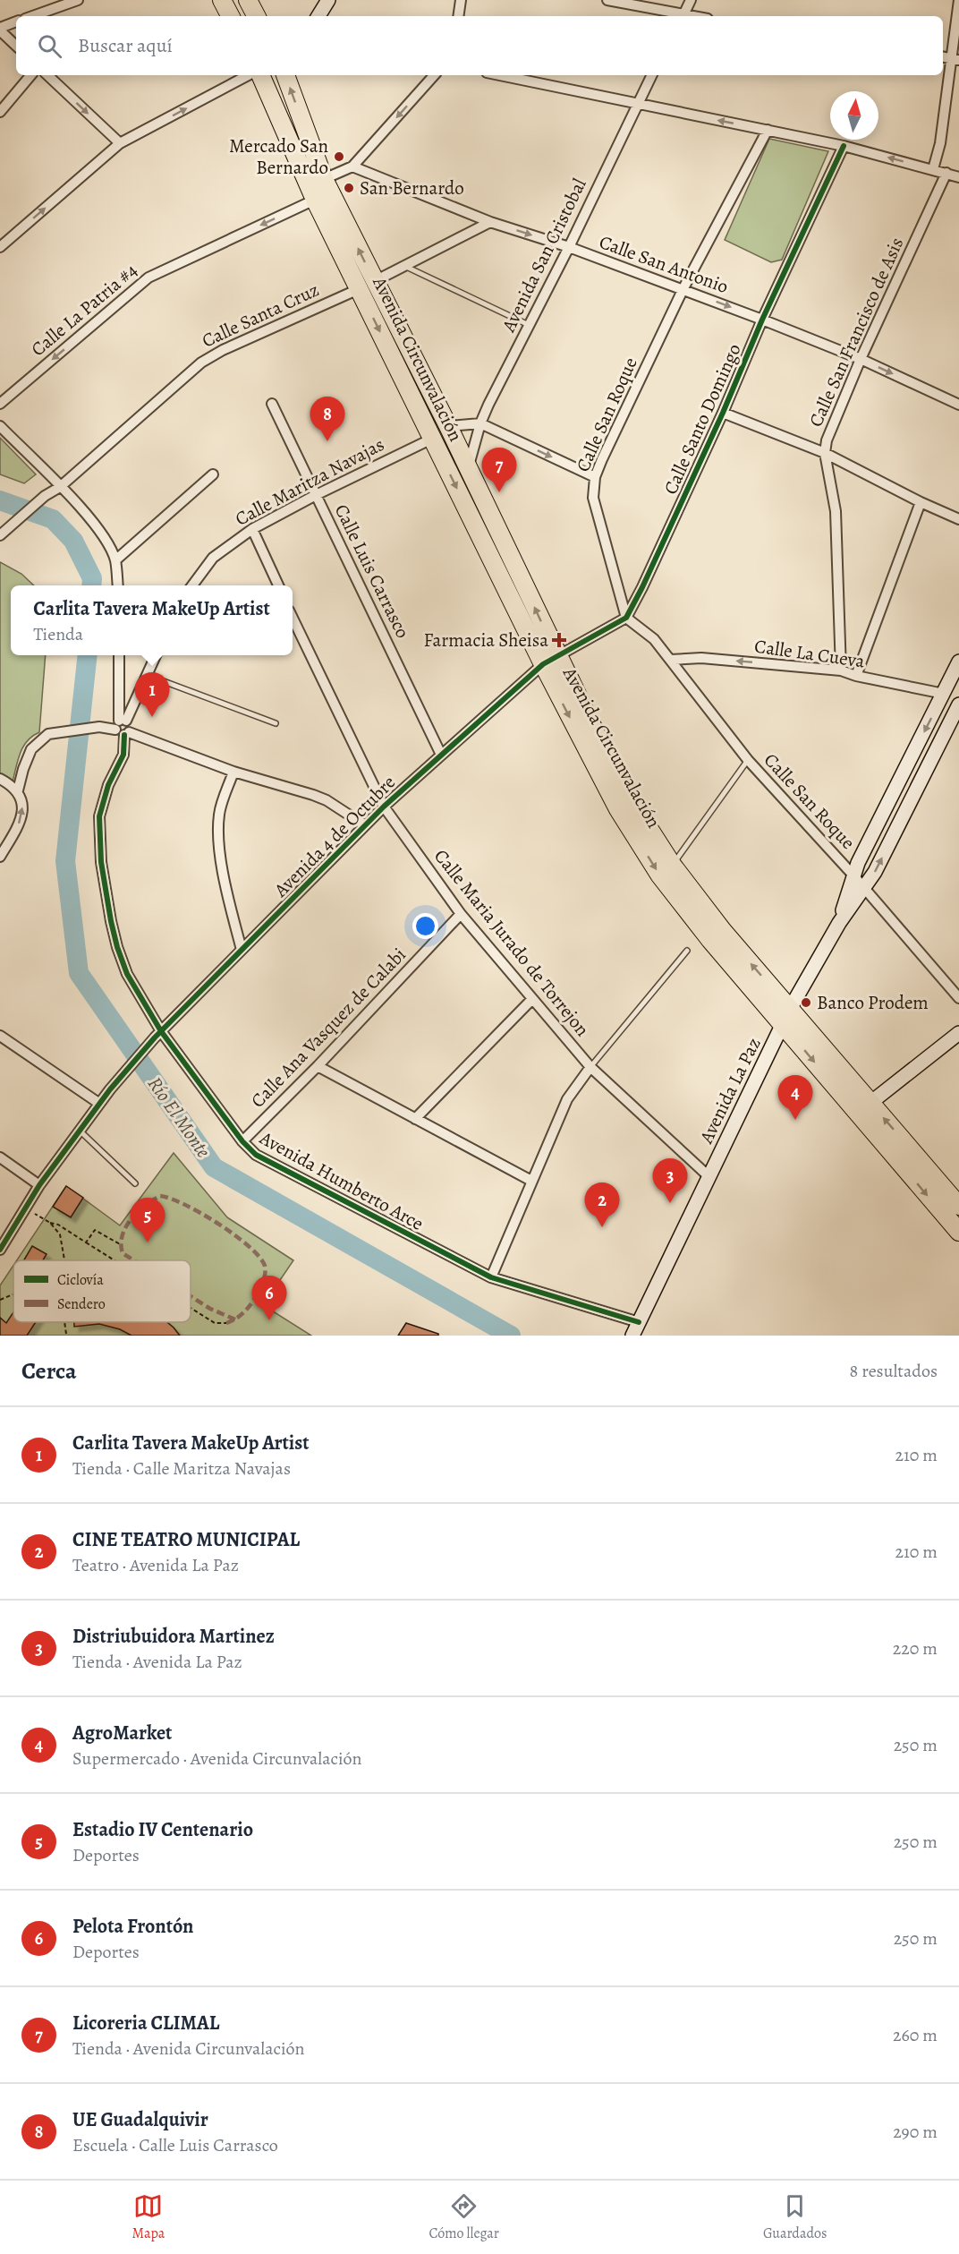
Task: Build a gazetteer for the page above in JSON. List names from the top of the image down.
{
  "streets": {
    "highway": ["Avenida Circunvalación"],
    "street": [
      "Avenida San Cristobal",
      "Calle San Antonio",
      "Calle La Patria #4",
      "Calle Santa Cruz",
      "Calle San Francisco de Asis",
      "Calle San Roque",
      "Calle Santo Domingo",
      "Calle Maritza Navajas",
      "Calle Luis Carrasco",
      "Calle La Cueva",
      "Avenida 4 de Octubre",
      "Calle Maria Jurado de Torrejon",
      "Calle Ana Vasquez de Calabi",
      "Avenida La Paz",
      "Avenida Humberto Arce"
    ]
  },
  "crossings": [
    ["Avenida San Cristobal", "Calle San Antonio"],
    ["Avenida San Cristobal", "Avenida Circunvalación"],
    ["Calle San Antonio", "Calle Santa Cruz"],
    ["Calle San Antonio", "Calle San Francisco de Asis"],
    ["Calle San Antonio", "Calle San Roque"],
    ["Calle San Antonio", "Calle Santo Domingo"],
    ["Calle La Patria #4", "Avenida Circunvalación"],
    ["Calle Santa Cruz", "Avenida Circunvalación"],
    ["Calle San Francisco de Asis", "Calle La Cueva"],
    ["Avenida Circunvalación", "Calle Maritza Navajas"],
    ["Avenida Circunvalación", "Avenida 4 de Octubre"],
    ["Avenida Circunvalación", "Avenida La Paz"],
    ["Calle San Roque", "Calle Santo Domingo"],
    ["Calle San Roque", "Calle La Cueva"],
    ["Calle San Roque", "Avenida La Paz"],
    ["Calle Maritza Navajas", "Calle Luis Carrasco"],
    ["Calle Luis Carrasco", "Avenida 4 de Octubre"],
    ["Calle La Cueva", "Avenida La Paz"],
    ["Avenida 4 de Octubre", "Calle Maria Jurado de Torrejon"],
    ["Avenida 4 de Octubre", "Avenida Humberto Arce"],
    ["Calle Maria Jurado de Torrejon", "Calle Ana Vasquez de Calabi"],
    ["Calle Maria Jurado de Torrejon", "Avenida La Paz"],
    ["Calle Ana Vasquez de Calabi", "Avenida Humberto Arce"],
    ["Avenida La Paz", "Avenida Humberto Arce"]
  ],
  "one_way": ["Calle San Antonio", "Calle La Patria #4", "Calle La Cueva"],
  "water": ["Río El Monte"],
  "places": {
    "other": ["Mercado San Bernardo", "San Bernardo", "Banco Prodem"],
    "health": ["Farmacia Sheisa"]
  },
  "legend": ["Ciclovía", "Sendero"],
  "north": "top",
  "page": {
    "search": "Buscar aquí",
    "pins": [
      "8",
      "7",
      "1",
      "4",
      "3",
      "2",
      "5",
      "6"
    ],
    "popup": ["Carlita Tavera MakeUp Artist", "Tienda"],
    "heading": ["Cerca", "8 resultados"],
    "list": [
      {
        "mark": "1",
        "name": "Carlita Tavera MakeUp Artist",
        "note": "Tienda · Calle Maritza Navajas",
        "value": "210 m"
      },
      {
        "mark": "2",
        "name": "CINE TEATRO MUNICIPAL",
        "note": "Teatro · Avenida La Paz",
        "value": "210 m"
      },
      {
        "mark": "3",
        "name": "Distriubuidora Martinez",
        "note": "Tienda · Avenida La Paz",
        "value": "220 m"
      },
      {
        "mark": "4",
        "name": "AgroMarket",
        "note": "Supermercado · Avenida Circunvalación",
        "value": "250 m"
      },
      {
        "mark": "5",
        "name": "Estadio IV Centenario",
        "note": "Deportes",
        "value": "250 m"
      },
      {
        "mark": "6",
        "name": "Pelota Frontón",
        "note": "Deportes",
        "value": "250 m"
      },
      {
        "mark": "7",
        "name": "Licoreria CLIMAL",
        "note": "Tienda · Avenida Circunvalación",
        "value": "260 m"
      },
      {
        "mark": "8",
        "name": "UE Guadalquivir",
        "note": "Escuela · Calle Luis Carrasco",
        "value": "290 m"
      }
    ],
    "nav": ["Mapa", "Cómo llegar", "Guardados"]
  }
}
